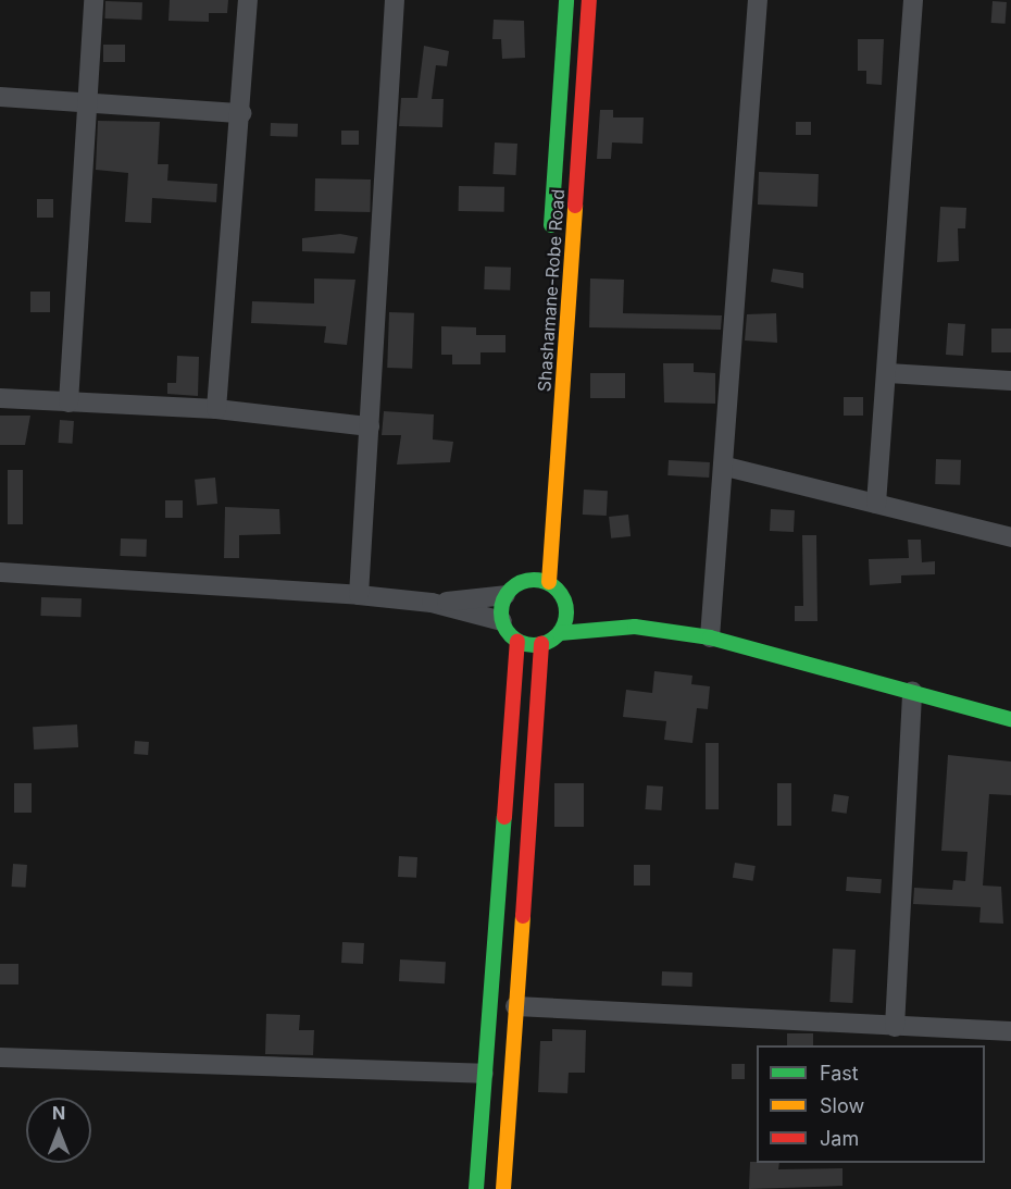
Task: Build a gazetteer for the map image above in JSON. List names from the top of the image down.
{
  "streets": {
    "main road": ["Shashamane-Robe Road"]
  },
  "legend": ["Fast", "Slow", "Jam"],
  "north": "top"
}
